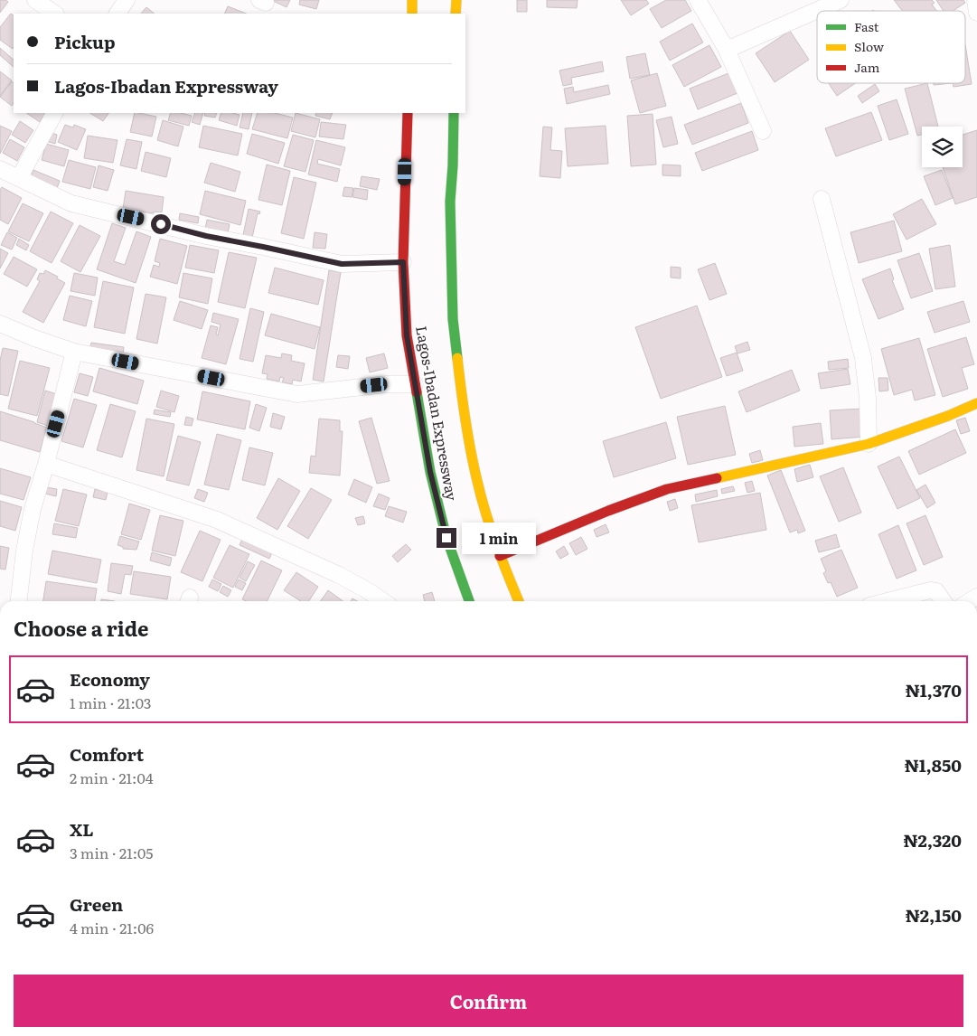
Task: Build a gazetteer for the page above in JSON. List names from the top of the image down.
{
  "streets": {
    "main road": ["Lagos-Ibadan Expressway"]
  },
  "legend": ["Fast", "Slow", "Jam"],
  "page": {
    "banner": ["Pickup", "Lagos-Ibadan Expressway"],
    "bubble": "1 min",
    "heading": "Choose a ride",
    "list": [
      {
        "name": "Economy",
        "note": "1 min · 21:03",
        "value": "₦1,370"
      },
      {
        "name": "Comfort",
        "note": "2 min · 21:04",
        "value": "₦1,850"
      },
      {
        "name": "XL",
        "note": "3 min · 21:05",
        "value": "₦2,320"
      },
      {
        "name": "Green",
        "note": "4 min · 21:06",
        "value": "₦2,150"
      }
    ],
    "buttons": "Confirm"
  }
}
